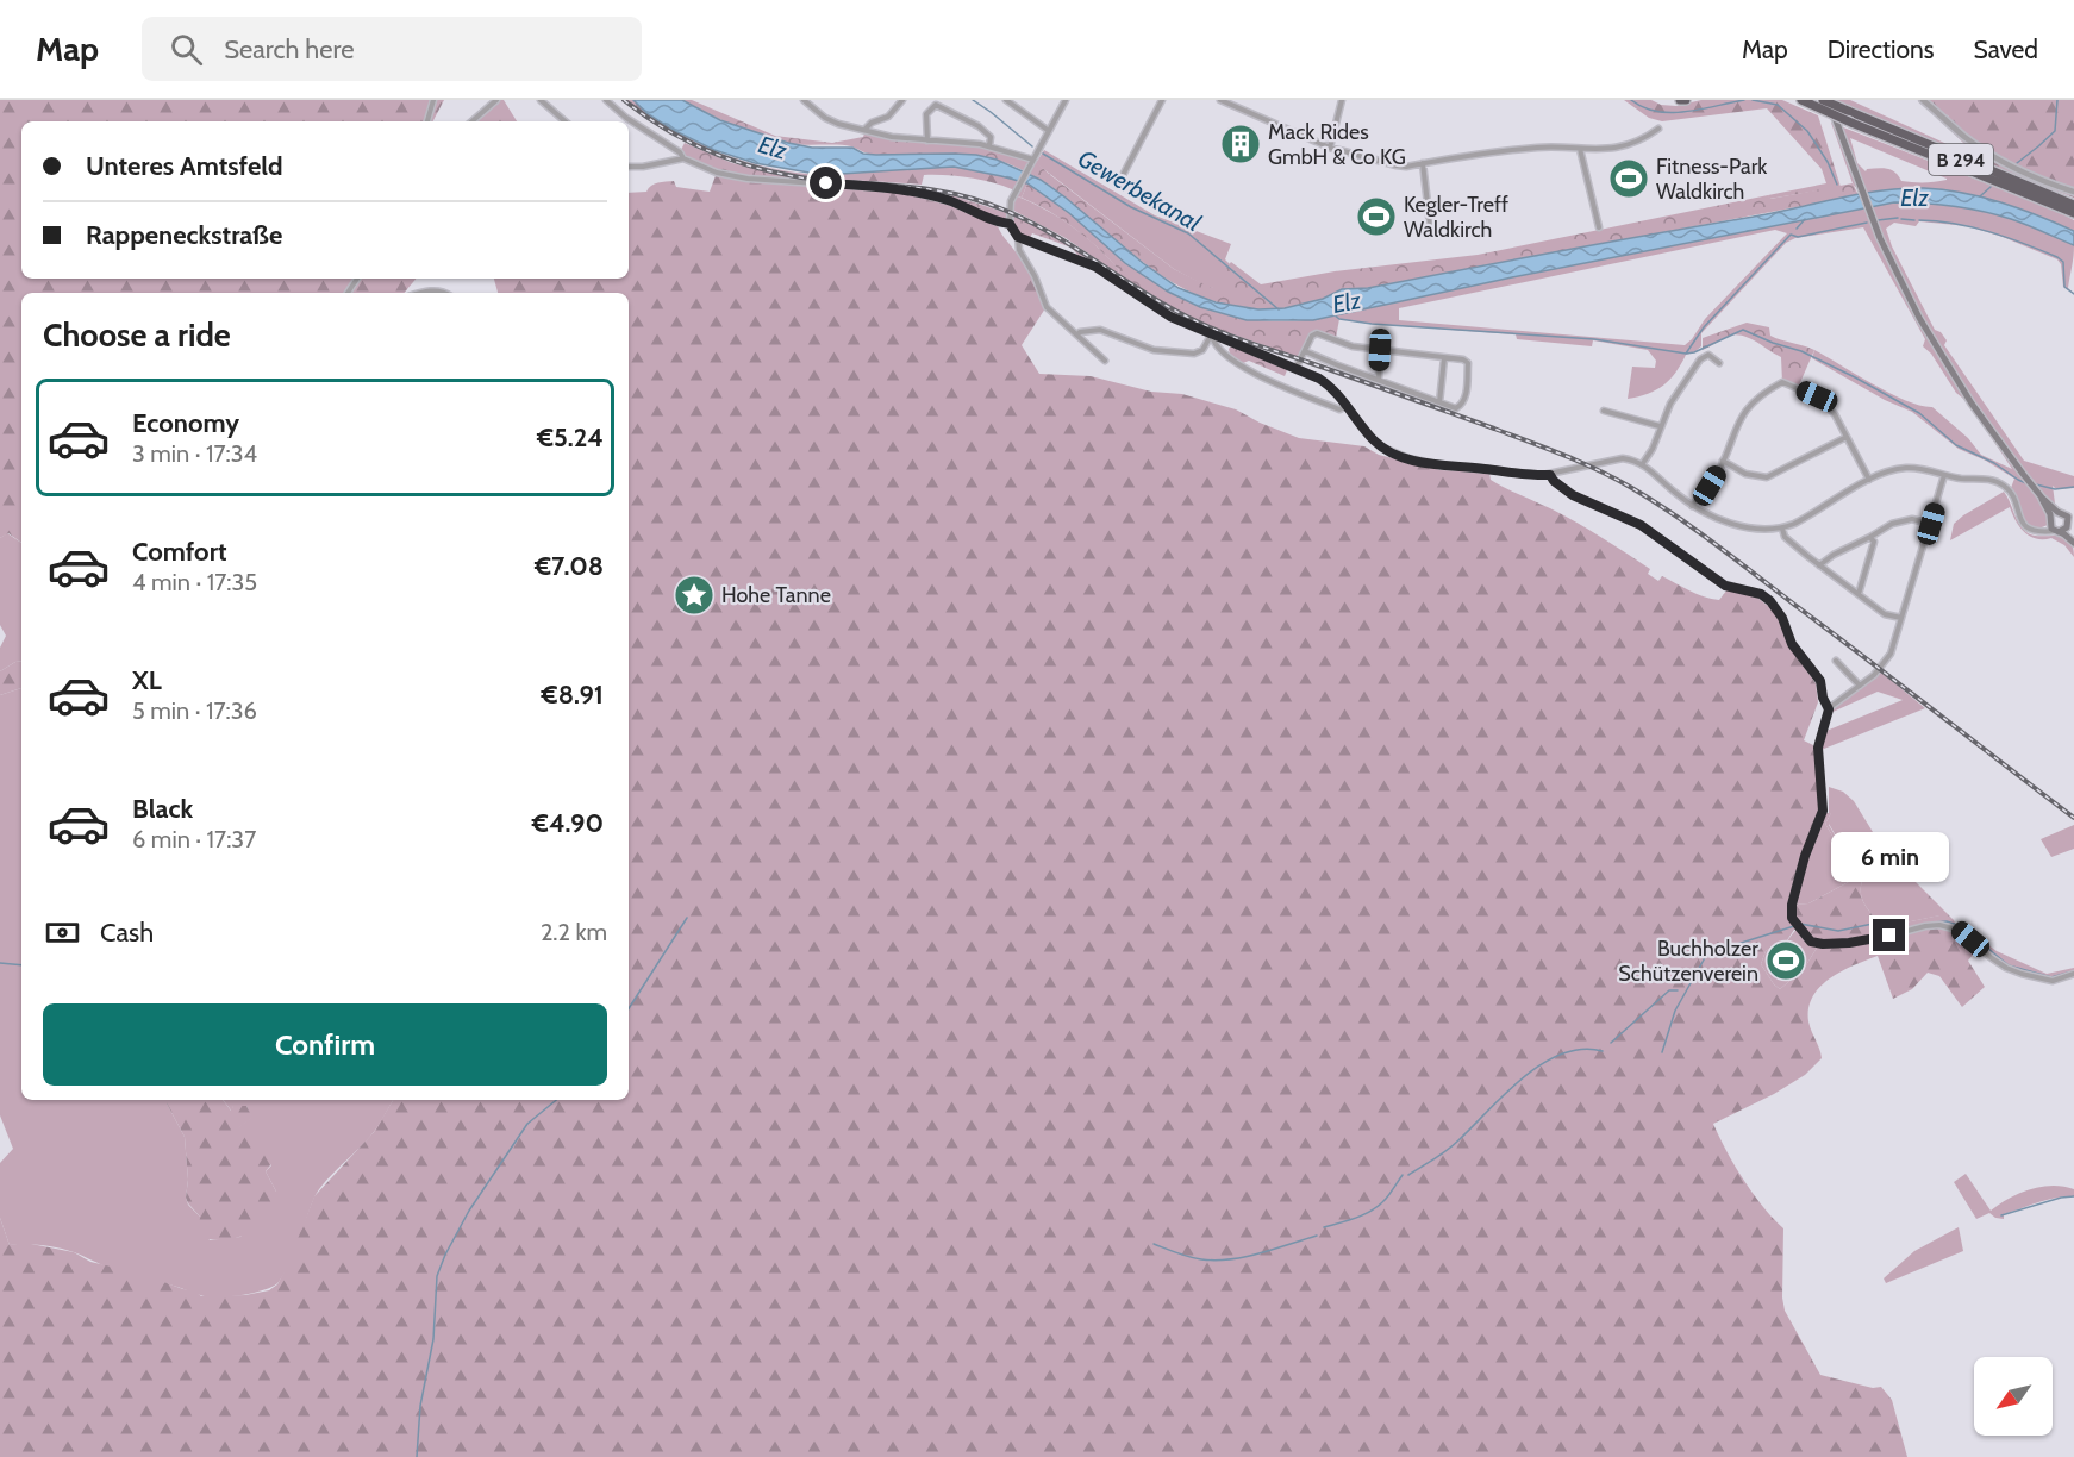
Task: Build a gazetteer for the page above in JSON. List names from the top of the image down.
{
  "streets": {
    "highway": ["B 294"]
  },
  "water": ["Elz", "Gewerbekanal"],
  "places": {
    "building": ["Mack Rides GmbH & Co KG"],
    "sports": ["Fitness-Park Waldkirch", "Kegler-Treff Waldkirch", "Buchholzer Schützenverein"],
    "place": ["Hohe Tanne"]
  },
  "north": "bottom left",
  "page": {
    "header": "Map",
    "search": "Search here",
    "nav": ["Map", "Directions", "Saved"],
    "banner": ["Unteres Amtsfeld", "Rappeneckstraße"],
    "heading": "Choose a ride",
    "list": [
      {
        "name": "Economy",
        "note": "3 min · 17:34",
        "value": "€5.24"
      },
      {
        "name": "Comfort",
        "note": "4 min · 17:35",
        "value": "€7.08"
      },
      {
        "name": "XL",
        "note": "5 min · 17:36",
        "value": "€8.91"
      },
      {
        "name": "Black",
        "note": "6 min · 17:37",
        "value": "€4.90"
      }
    ],
    "bubble": "6 min",
    "pay": ["Cash", "2.2 km"],
    "buttons": "Confirm"
  }
}
